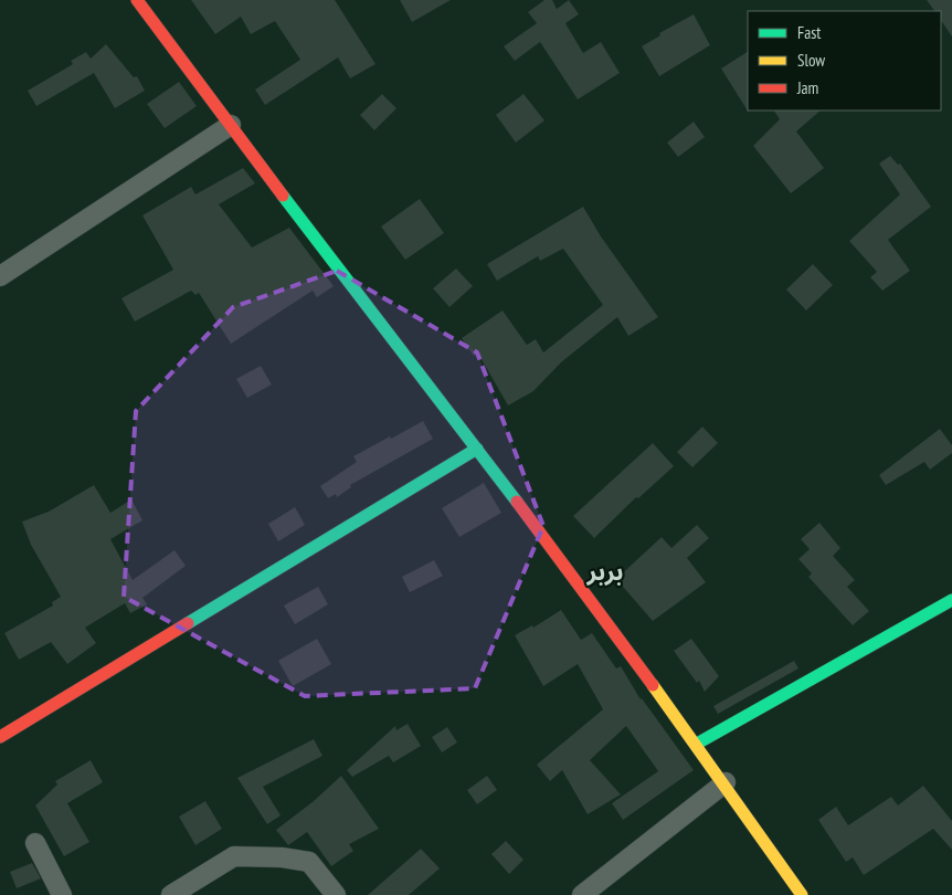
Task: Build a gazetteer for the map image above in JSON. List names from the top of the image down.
{
  "districts": ["بربر"],
  "legend": ["Fast", "Slow", "Jam"]
}
